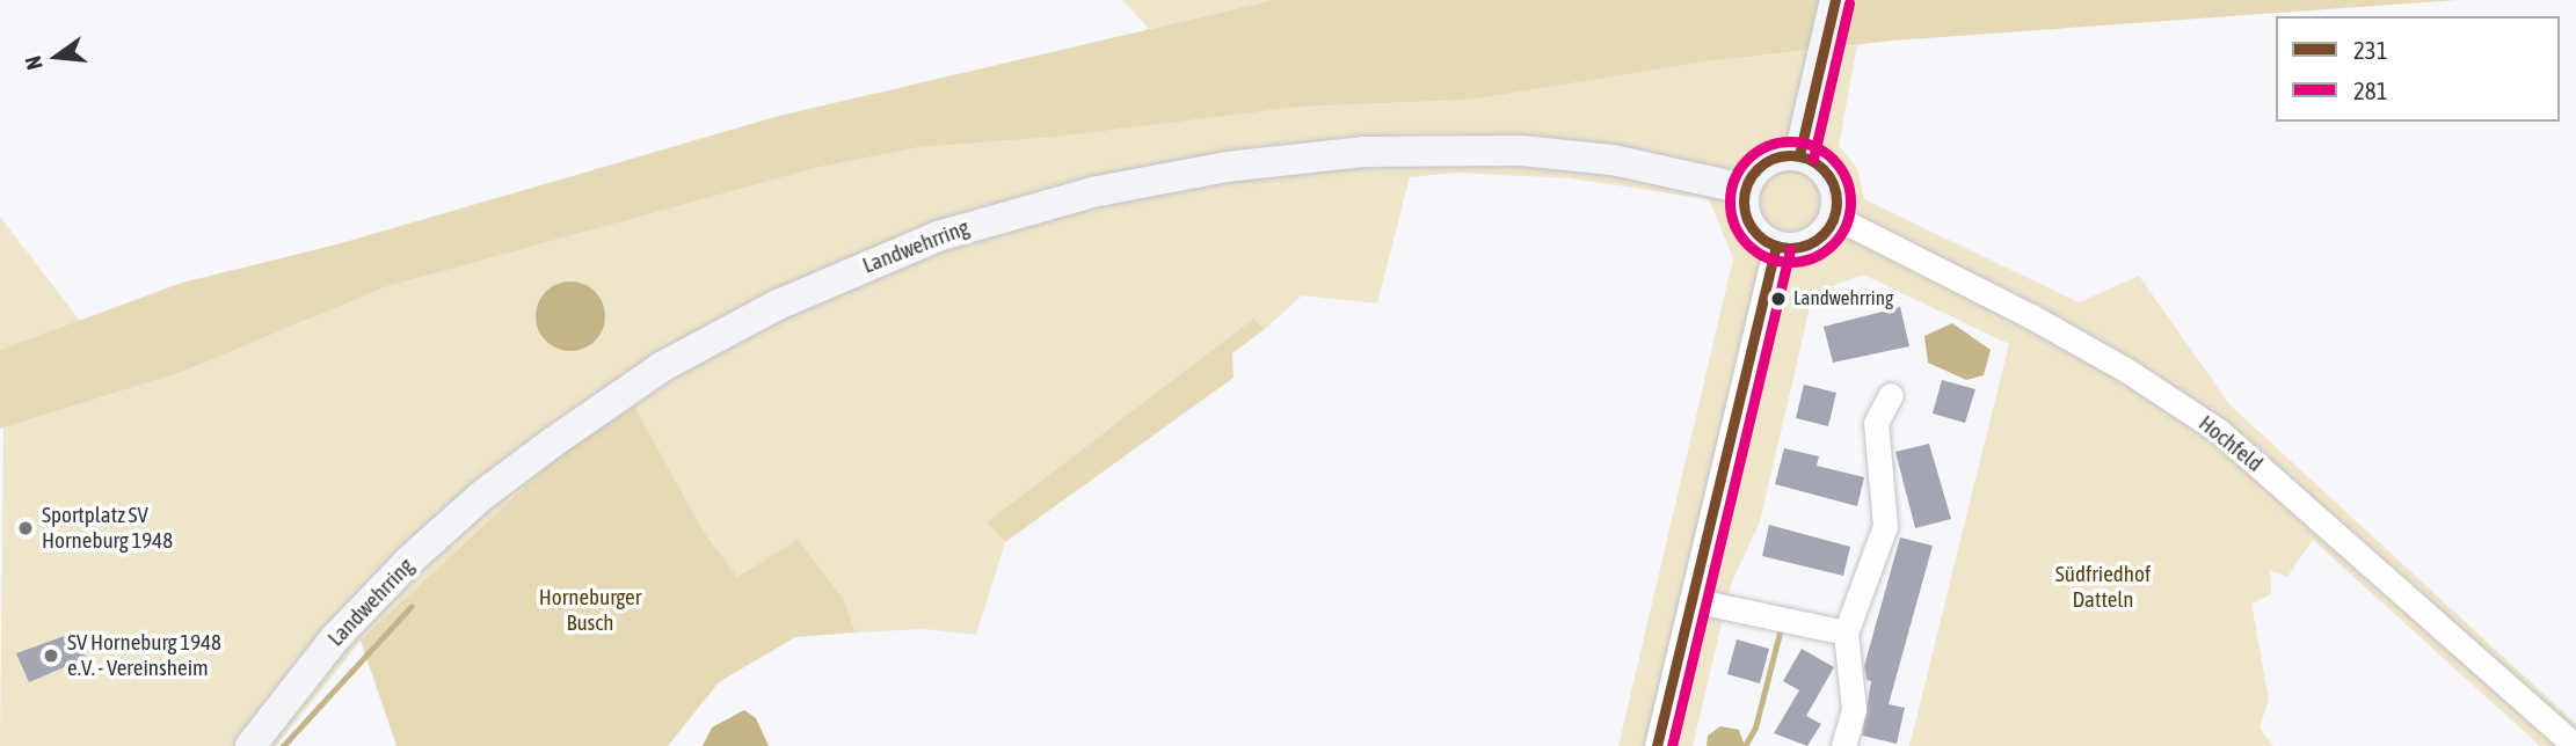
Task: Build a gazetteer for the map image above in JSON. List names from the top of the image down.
{
  "streets": {
    "main road": ["Landwehrring"],
    "street": ["Hochfeld"]
  },
  "crossings": [
    ["Landwehrring", "Hochfeld"]
  ],
  "parks": ["Südfriedhof Datteln", "Horneburger Busch"],
  "places": ["Landwehrring", "Sportplatz SV Horneburg 1948", "SV Horneburg 1948 e.V. - Vereinsheim"],
  "lines": ["transit line 231", "transit line 281"],
  "legend": ["231", "281"],
  "north": "left"
}
